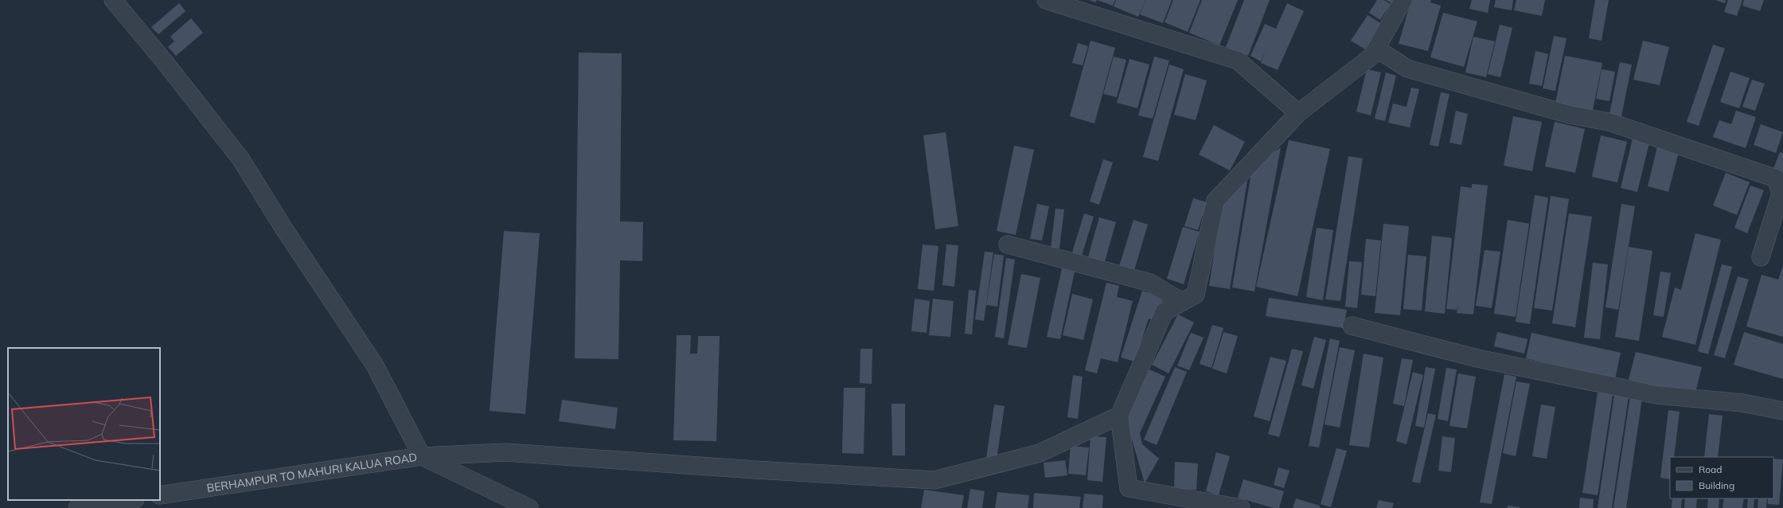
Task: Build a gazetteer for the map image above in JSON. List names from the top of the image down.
{
  "streets": {
    "street": ["BERHAMPUR TO MAHURI KALUA ROAD"]
  },
  "legend": ["Road", "Building"]
}
